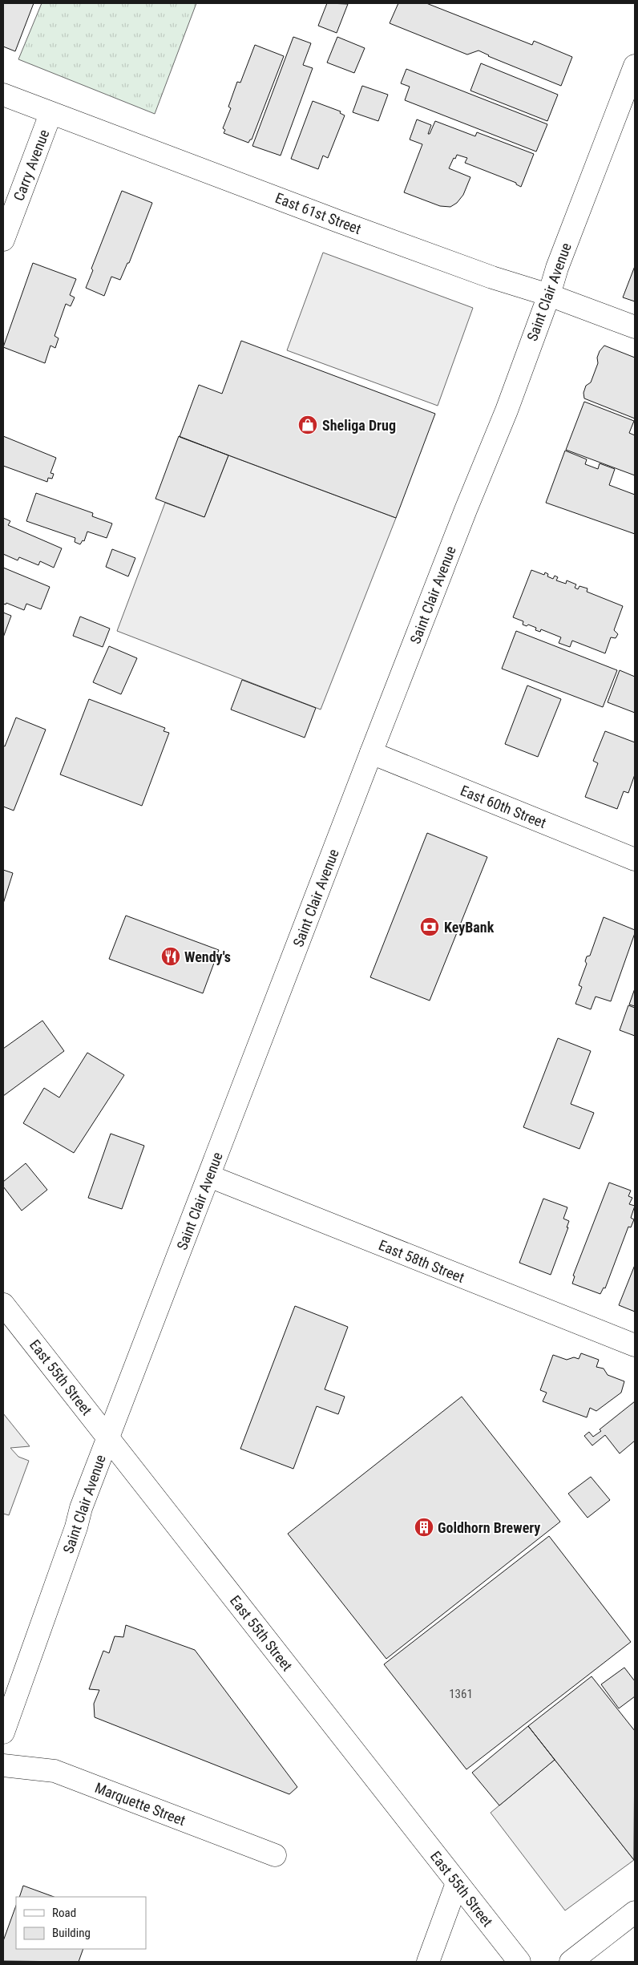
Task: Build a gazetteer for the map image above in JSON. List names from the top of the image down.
{
  "streets": {
    "main road": [
      "Carry Avenue",
      "East 61st Street",
      "Saint Clair Avenue",
      "East 60th Street",
      "East 58th Street",
      "East 55th Street",
      "Marquette Street"
    ]
  },
  "crossings": [
    ["Carry Avenue", "East 61st Street"],
    ["East 61st Street", "Saint Clair Avenue"],
    ["Saint Clair Avenue", "East 60th Street"],
    ["Saint Clair Avenue", "East 58th Street"],
    ["Saint Clair Avenue", "East 55th Street"]
  ],
  "places": {
    "shop": ["Sheliga Drug"],
    "bank": ["KeyBank"],
    "restaurant": ["Wendy's"],
    "building": ["Goldhorn Brewery"]
  },
  "house_numbers": ["1361"],
  "legend": ["Road", "Building"]
}
